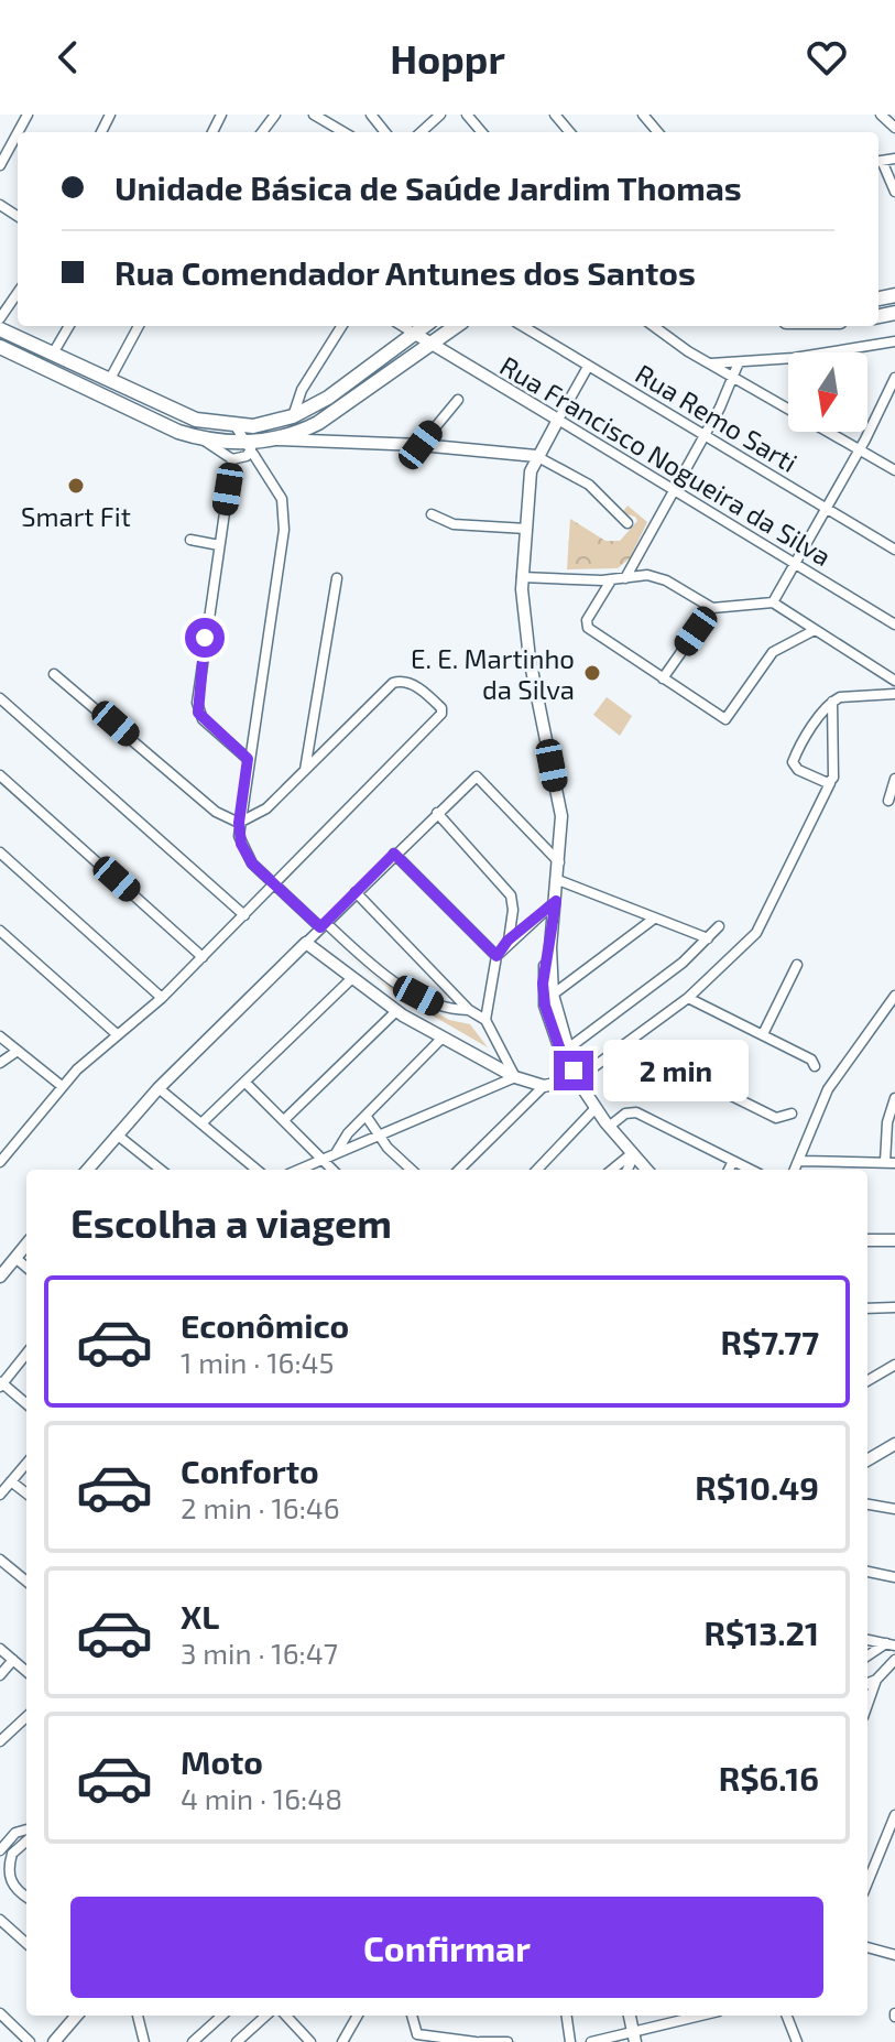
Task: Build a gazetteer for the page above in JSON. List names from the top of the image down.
{
  "streets": {
    "street": ["Rua Remo Sarti", "Rua Francisco Nogueira da Silva"]
  },
  "places": ["Smart Fit", "E. E. Martinho da Silva"],
  "north": "bottom",
  "page": {
    "header": "Hoppr",
    "banner": ["Unidade Básica de Saúde Jardim Thomas", "Rua Comendador Antunes dos Santos"],
    "bubble": "2 min",
    "heading": "Escolha a viagem",
    "list": [
      {
        "name": "Econômico",
        "note": "1 min · 16:45",
        "value": "R$7.77"
      },
      {
        "name": "Conforto",
        "note": "2 min · 16:46",
        "value": "R$10.49"
      },
      {
        "name": "XL",
        "note": "3 min · 16:47",
        "value": "R$13.21"
      },
      {
        "name": "Moto",
        "note": "4 min · 16:48",
        "value": "R$6.16"
      }
    ],
    "buttons": "Confirmar"
  }
}
